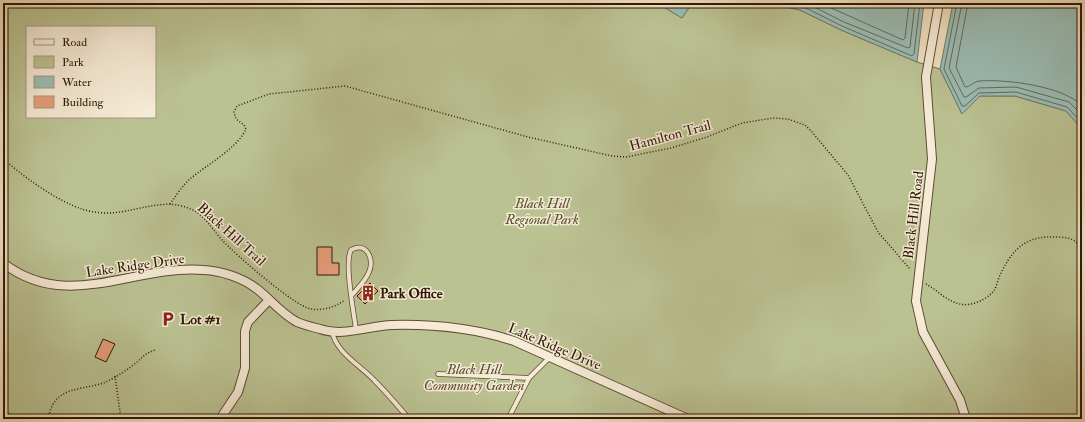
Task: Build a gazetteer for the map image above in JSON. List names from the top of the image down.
{
  "streets": {
    "street": ["Black Hill Road", "Lake Ridge Drive"],
    "path": ["Hamilton Trail", "Black Hill Trail"]
  },
  "crossings": [
    ["Hamilton Trail", "Black Hill Road"],
    ["Hamilton Trail", "Black Hill Trail"]
  ],
  "parks": ["Black Hill Regional Park", "Black Hill Community Garden"],
  "places": {
    "building": ["Park Office"],
    "parking": ["Lot #1"]
  },
  "legend": [
    "Road",
    "Park",
    "Water",
    "Building"
  ]
}
